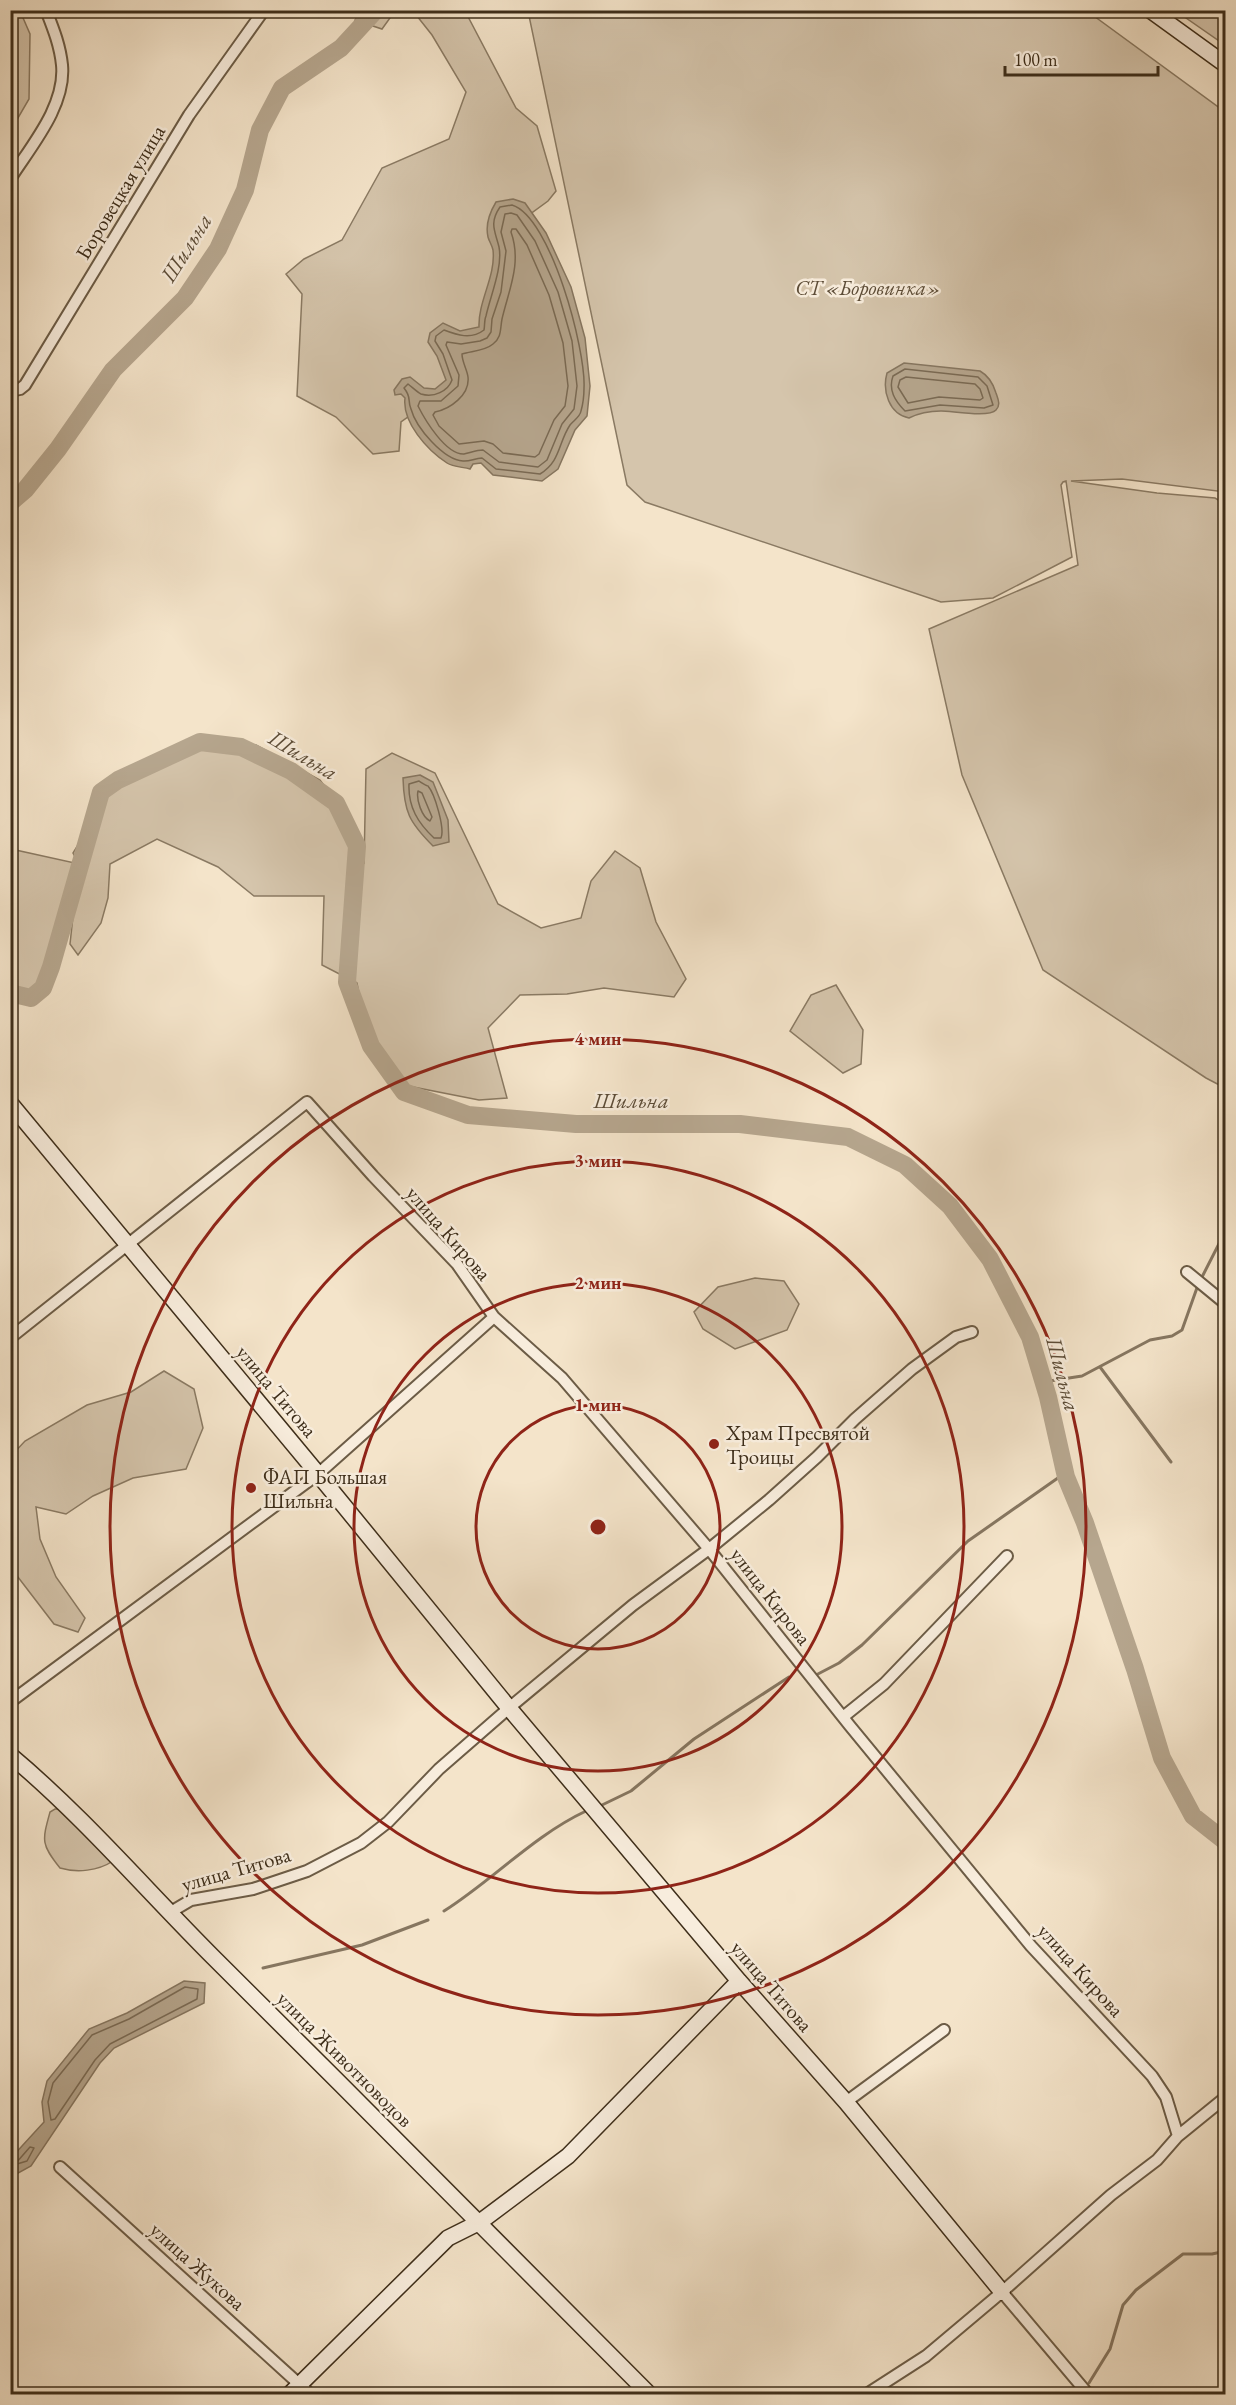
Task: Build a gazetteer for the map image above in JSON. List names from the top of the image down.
{
  "streets": {
    "street": [
      "Боровецкая улица",
      "улица Кирова",
      "улица Титова",
      "улица Животноводов",
      "улица Жукова"
    ]
  },
  "crossings": [
    ["улица Кирова", "улица Титова"],
    ["улица Титова", "улица Животноводов"]
  ],
  "water": ["Шильна"],
  "parks": ["СТ «Боровинка»"],
  "places": ["Храм Пресвятой Троицы", "ФАП Большая Шильна"],
  "scale_bar": "100 m",
  "rings": [
    "4 мин",
    "3 мин",
    "2 мин",
    "1 мин"
  ]
}
